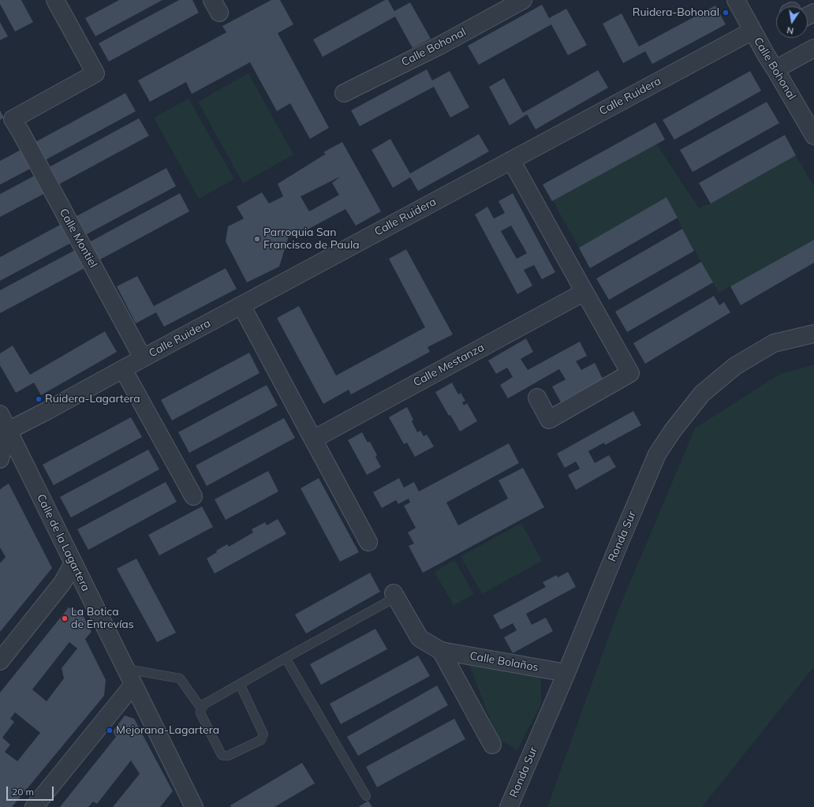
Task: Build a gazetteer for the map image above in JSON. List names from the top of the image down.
{
  "streets": {
    "street": [
      "Calle Bohonal",
      "Calle Ruidera",
      "Calle Montiel",
      "Calle Mestanza",
      "Ronda Sur",
      "Calle de la Lagartera",
      "Calle Bolaños"
    ]
  },
  "crossings": [
    ["Calle Bohonal", "Calle Ruidera"],
    ["Calle Ruidera", "Calle Montiel"],
    ["Calle Ruidera", "Calle de la Lagartera"],
    ["Ronda Sur", "Calle Bolaños"]
  ],
  "places": [
    "Ruidera-Bohonal",
    "Parroquia San Francisco de Paula",
    "Ruidera-Lagartera",
    "La Botica de Entrevías",
    "Mejorana-Lagartera"
  ],
  "scale_bar": "20 m",
  "north": "bottom"
}
